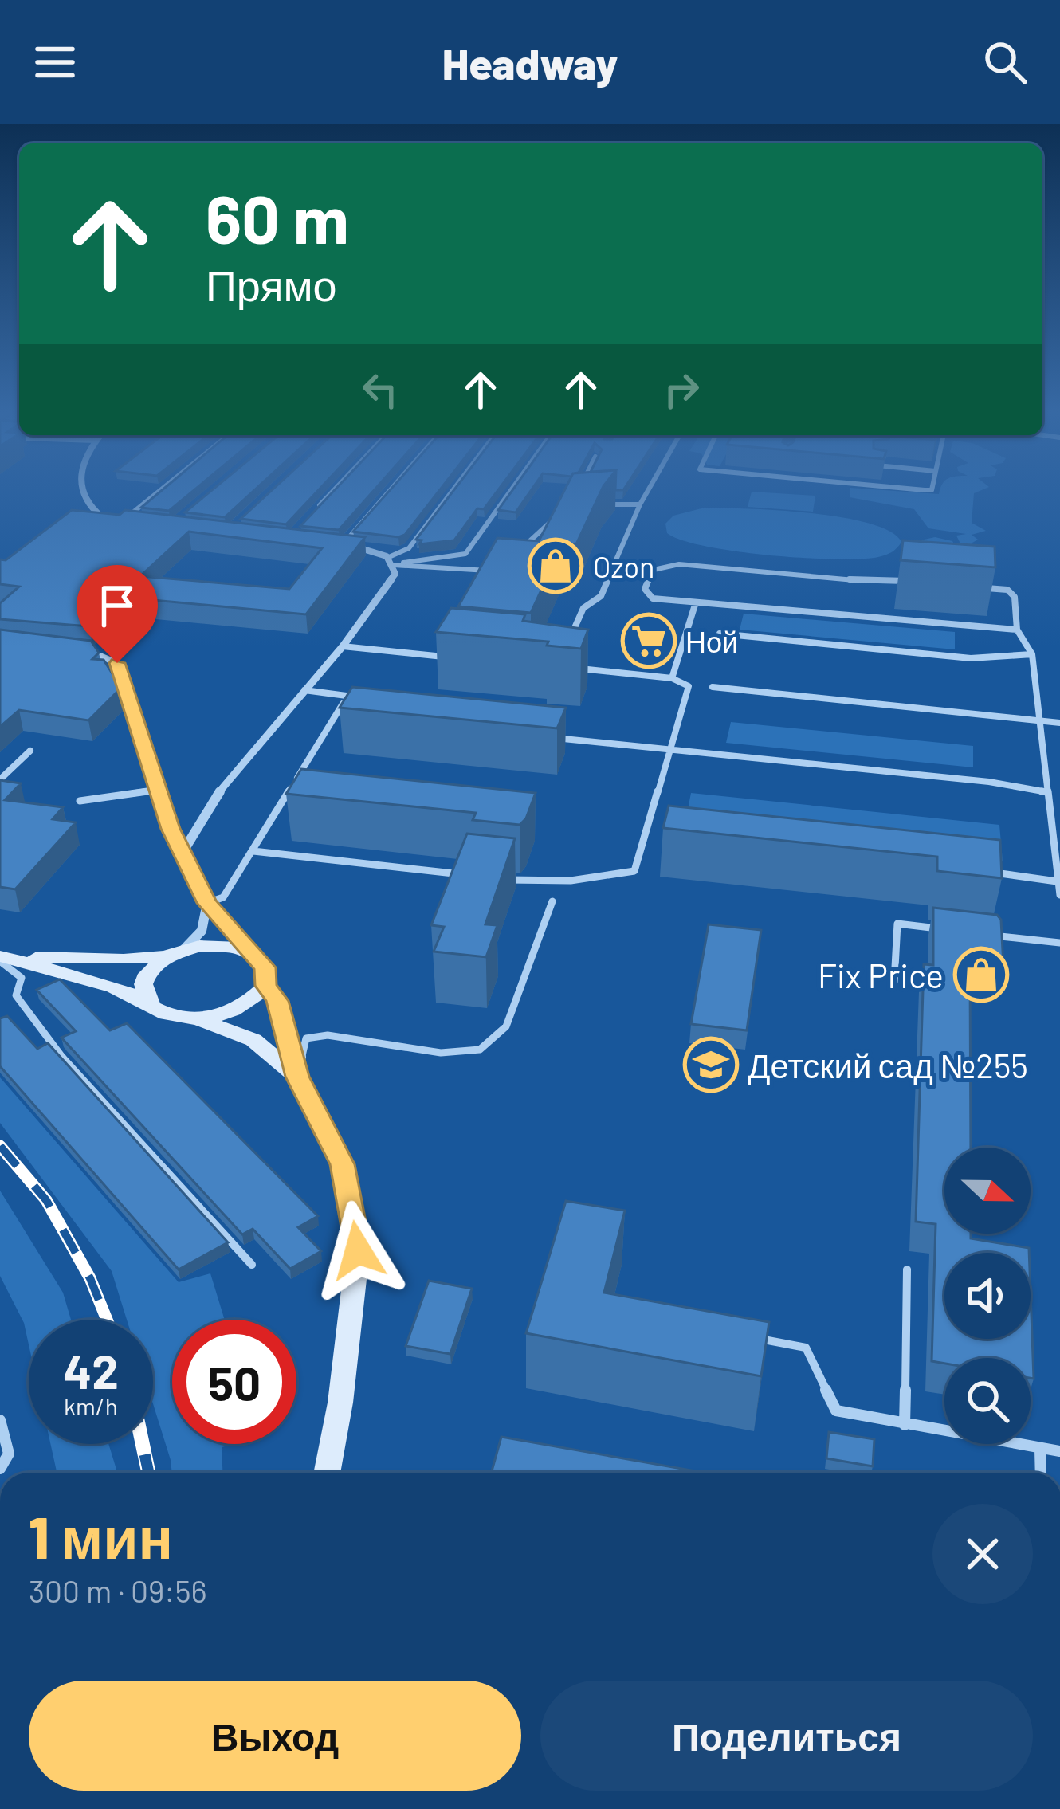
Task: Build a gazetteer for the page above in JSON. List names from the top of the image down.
{
  "places": {
    "shop": ["Ozon", "Fix Price"],
    "supermarket": ["Ной"],
    "school or university": ["Детский сад №255"]
  },
  "north": "right",
  "page": {
    "header": "Headway",
    "turn": ["60 m", "Прямо"],
    "speed": "42 km/h",
    "limit": "50",
    "heading": ["1 мин", "300 m · 09:56"],
    "buttons": ["Выход", "Поделиться"]
  }
}
